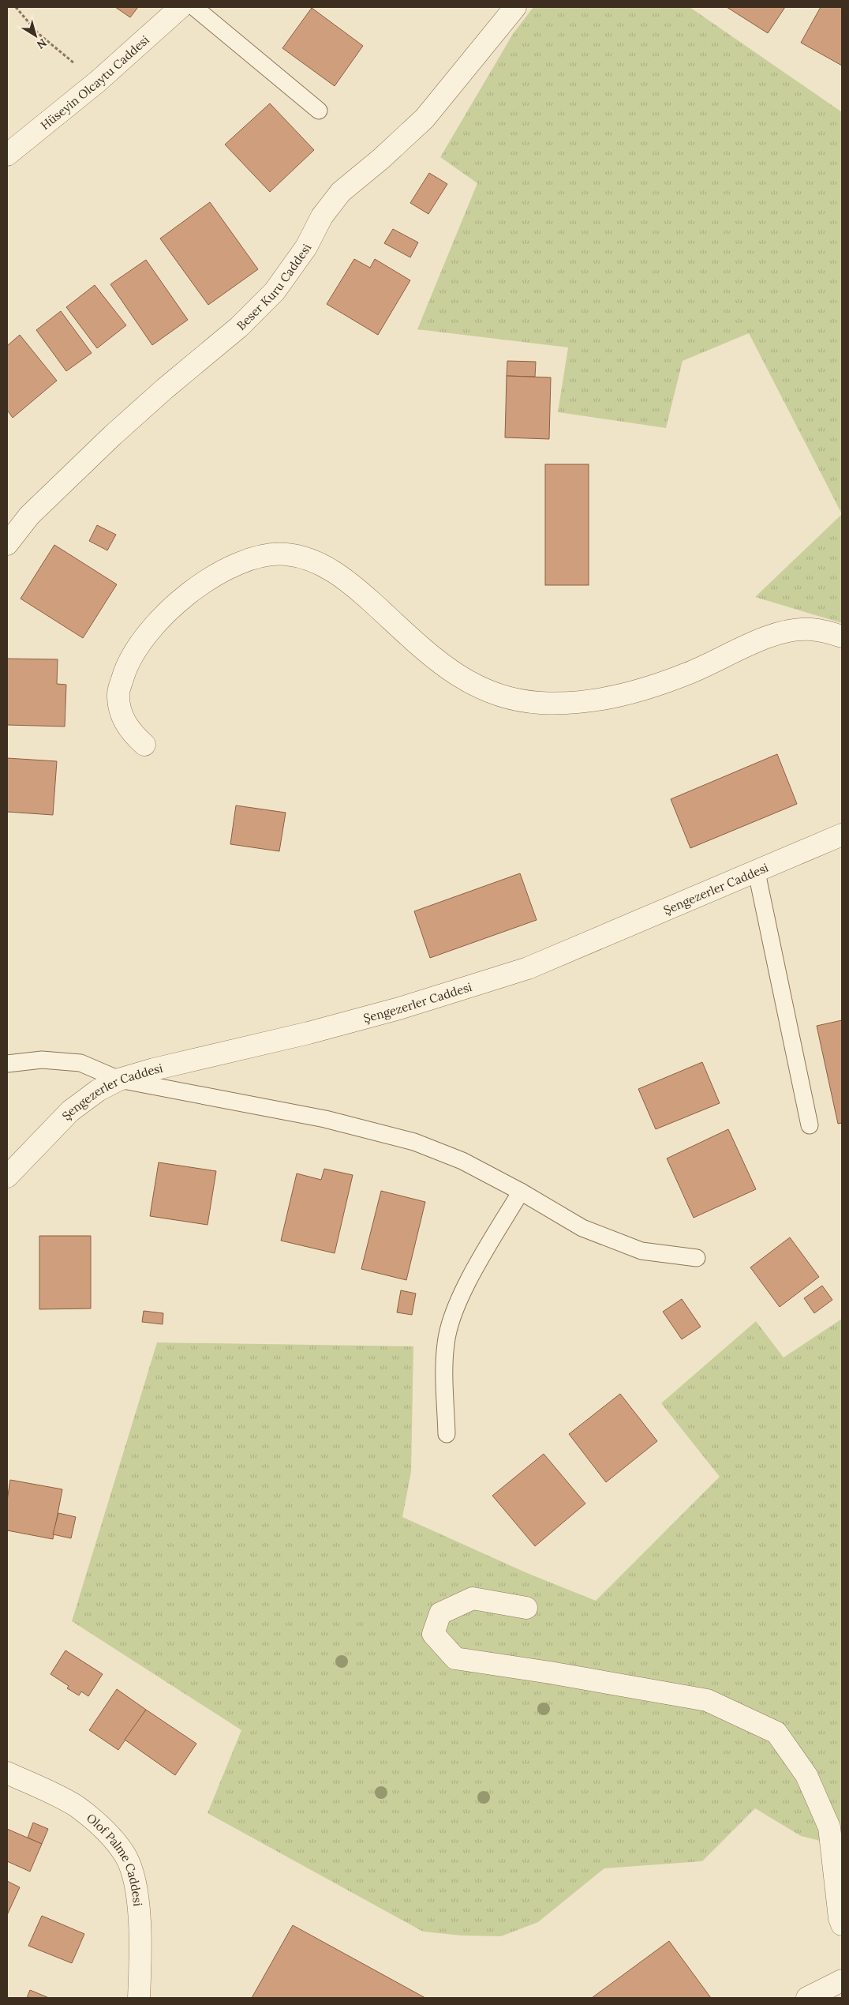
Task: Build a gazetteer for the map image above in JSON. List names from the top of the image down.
{
  "streets": {
    "street": [
      "Hüseyin Olcaytu Caddesi",
      "Beser Kuru Caddesi",
      "Şengezerler Caddesi",
      "Olof Palme Caddesi"
    ]
  },
  "north": "bottom right"
}
